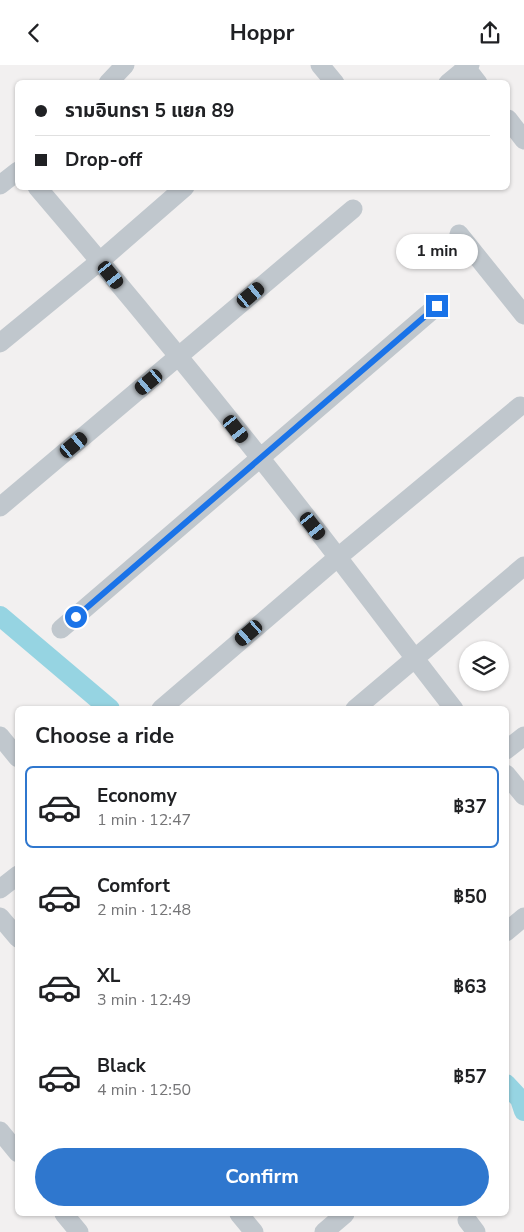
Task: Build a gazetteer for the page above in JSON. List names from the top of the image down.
{
  "page": {
    "header": "Hoppr",
    "banner": ["รามอินทรา 5 แยก 89", "Drop-off"],
    "bubble": "1 min",
    "heading": "Choose a ride",
    "list": [
      {
        "name": "Economy",
        "note": "1 min · 12:47",
        "value": "฿37"
      },
      {
        "name": "Comfort",
        "note": "2 min · 12:48",
        "value": "฿50"
      },
      {
        "name": "XL",
        "note": "3 min · 12:49",
        "value": "฿63"
      },
      {
        "name": "Black",
        "note": "4 min · 12:50",
        "value": "฿57"
      }
    ],
    "buttons": "Confirm"
  }
}
